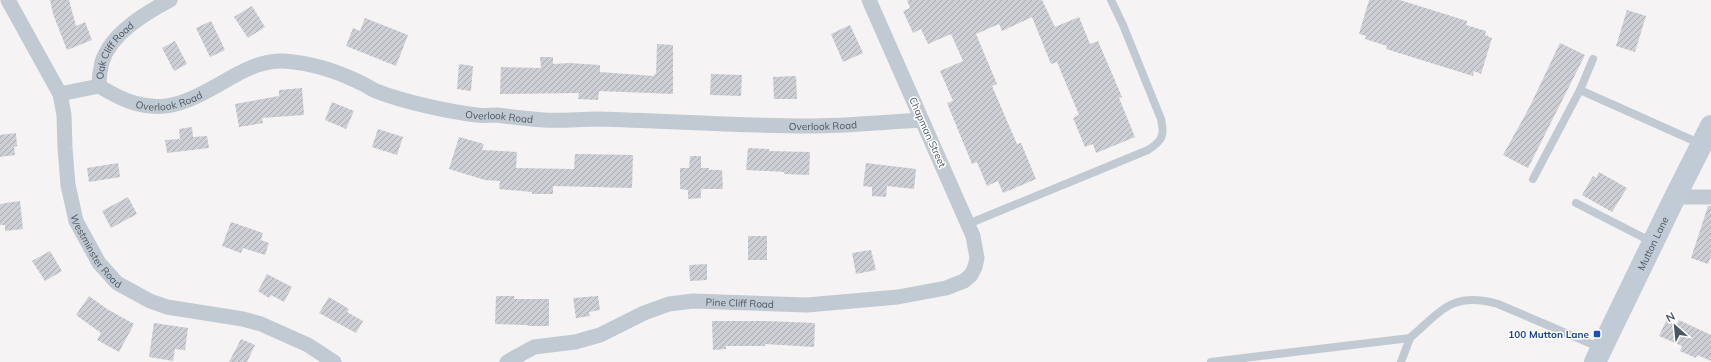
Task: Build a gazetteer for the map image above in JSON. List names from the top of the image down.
{
  "streets": {
    "street": [
      "Oak Cliff Road",
      "Overlook Road",
      "Chapman Street",
      "Mutton Lane",
      "Westminster Road",
      "Pine Cliff Road"
    ]
  },
  "crossings": [
    ["Oak Cliff Road", "Overlook Road"],
    ["Oak Cliff Road", "Westminster Road"],
    ["Overlook Road", "Chapman Street"],
    ["Chapman Street", "Pine Cliff Road"]
  ],
  "places": {
    "transit": ["100 Mutton Lane"]
  },
  "north": "top left"
}
